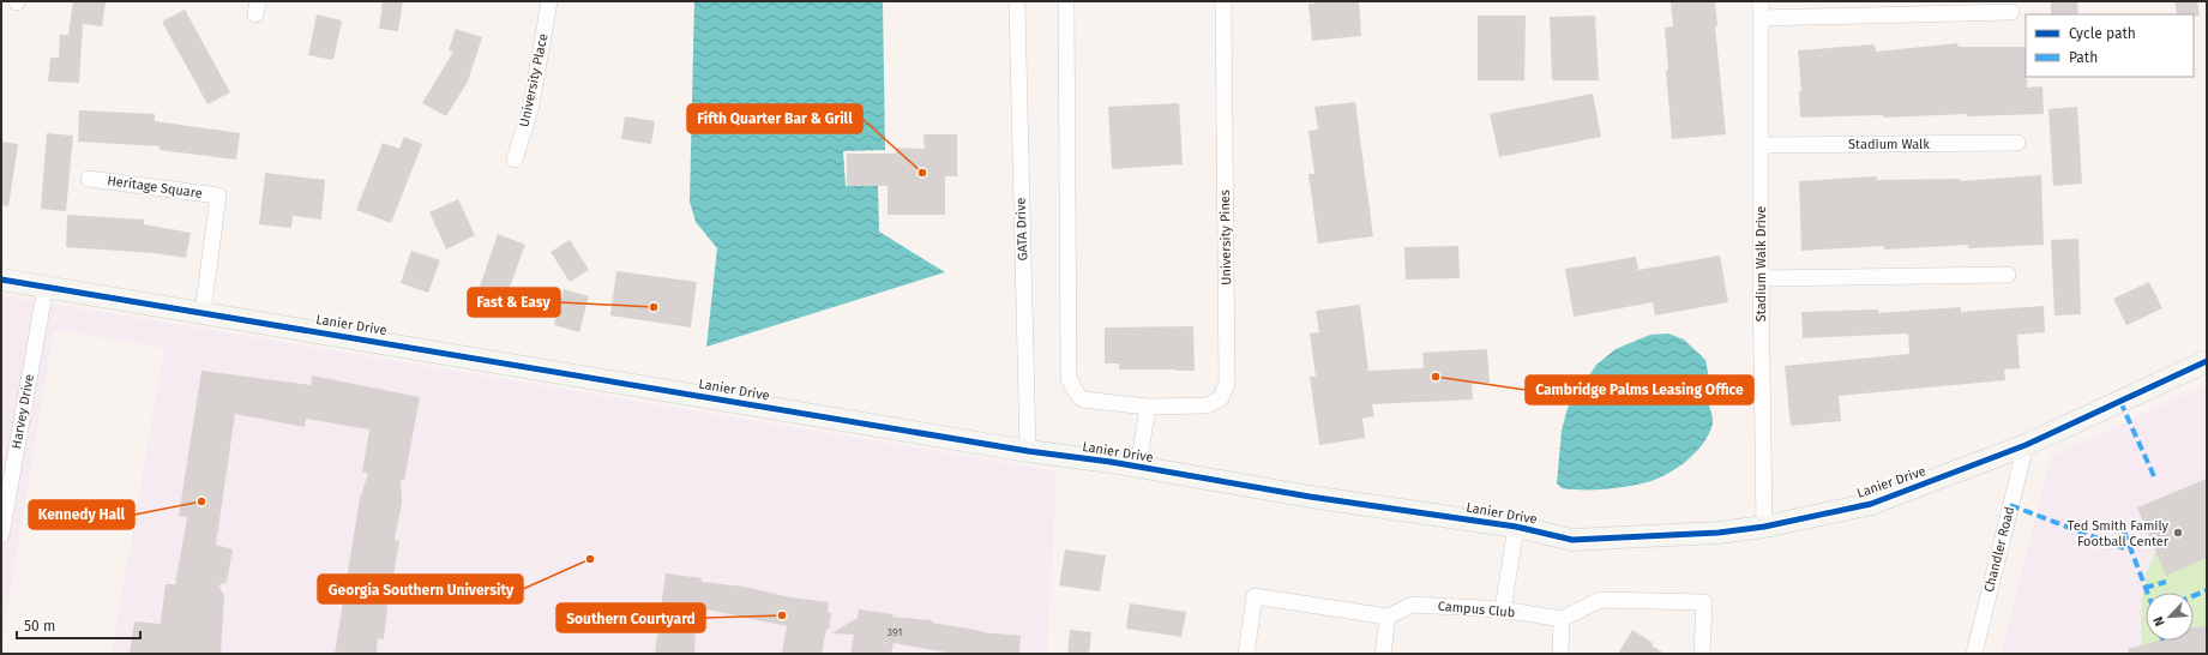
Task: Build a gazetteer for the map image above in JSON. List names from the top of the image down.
{
  "streets": {
    "street": [
      "University Place",
      "Stadium Walk",
      "Heritage Square",
      "GATA Drive",
      "University Pines",
      "Stadium Walk Drive",
      "Lanier Drive",
      "Harvey Drive",
      "Chandler Road",
      "Campus Club"
    ]
  },
  "crossings": [
    ["Stadium Walk", "Stadium Walk Drive"],
    ["Heritage Square", "Lanier Drive"],
    ["GATA Drive", "Lanier Drive"],
    ["Stadium Walk Drive", "Lanier Drive"],
    ["Lanier Drive", "Harvey Drive"],
    ["Lanier Drive", "Chandler Road"]
  ],
  "places": [
    "Fifth Quarter Bar & Grill",
    "Fast & Easy",
    "Cambridge Palms Leasing Office",
    "Kennedy Hall",
    "Ted Smith Family Football Center",
    "Georgia Southern University",
    "Southern Courtyard"
  ],
  "house_numbers": ["391"],
  "legend": ["Cycle path", "Path"],
  "scale_bar": "50 m",
  "north": "bottom left"
}
